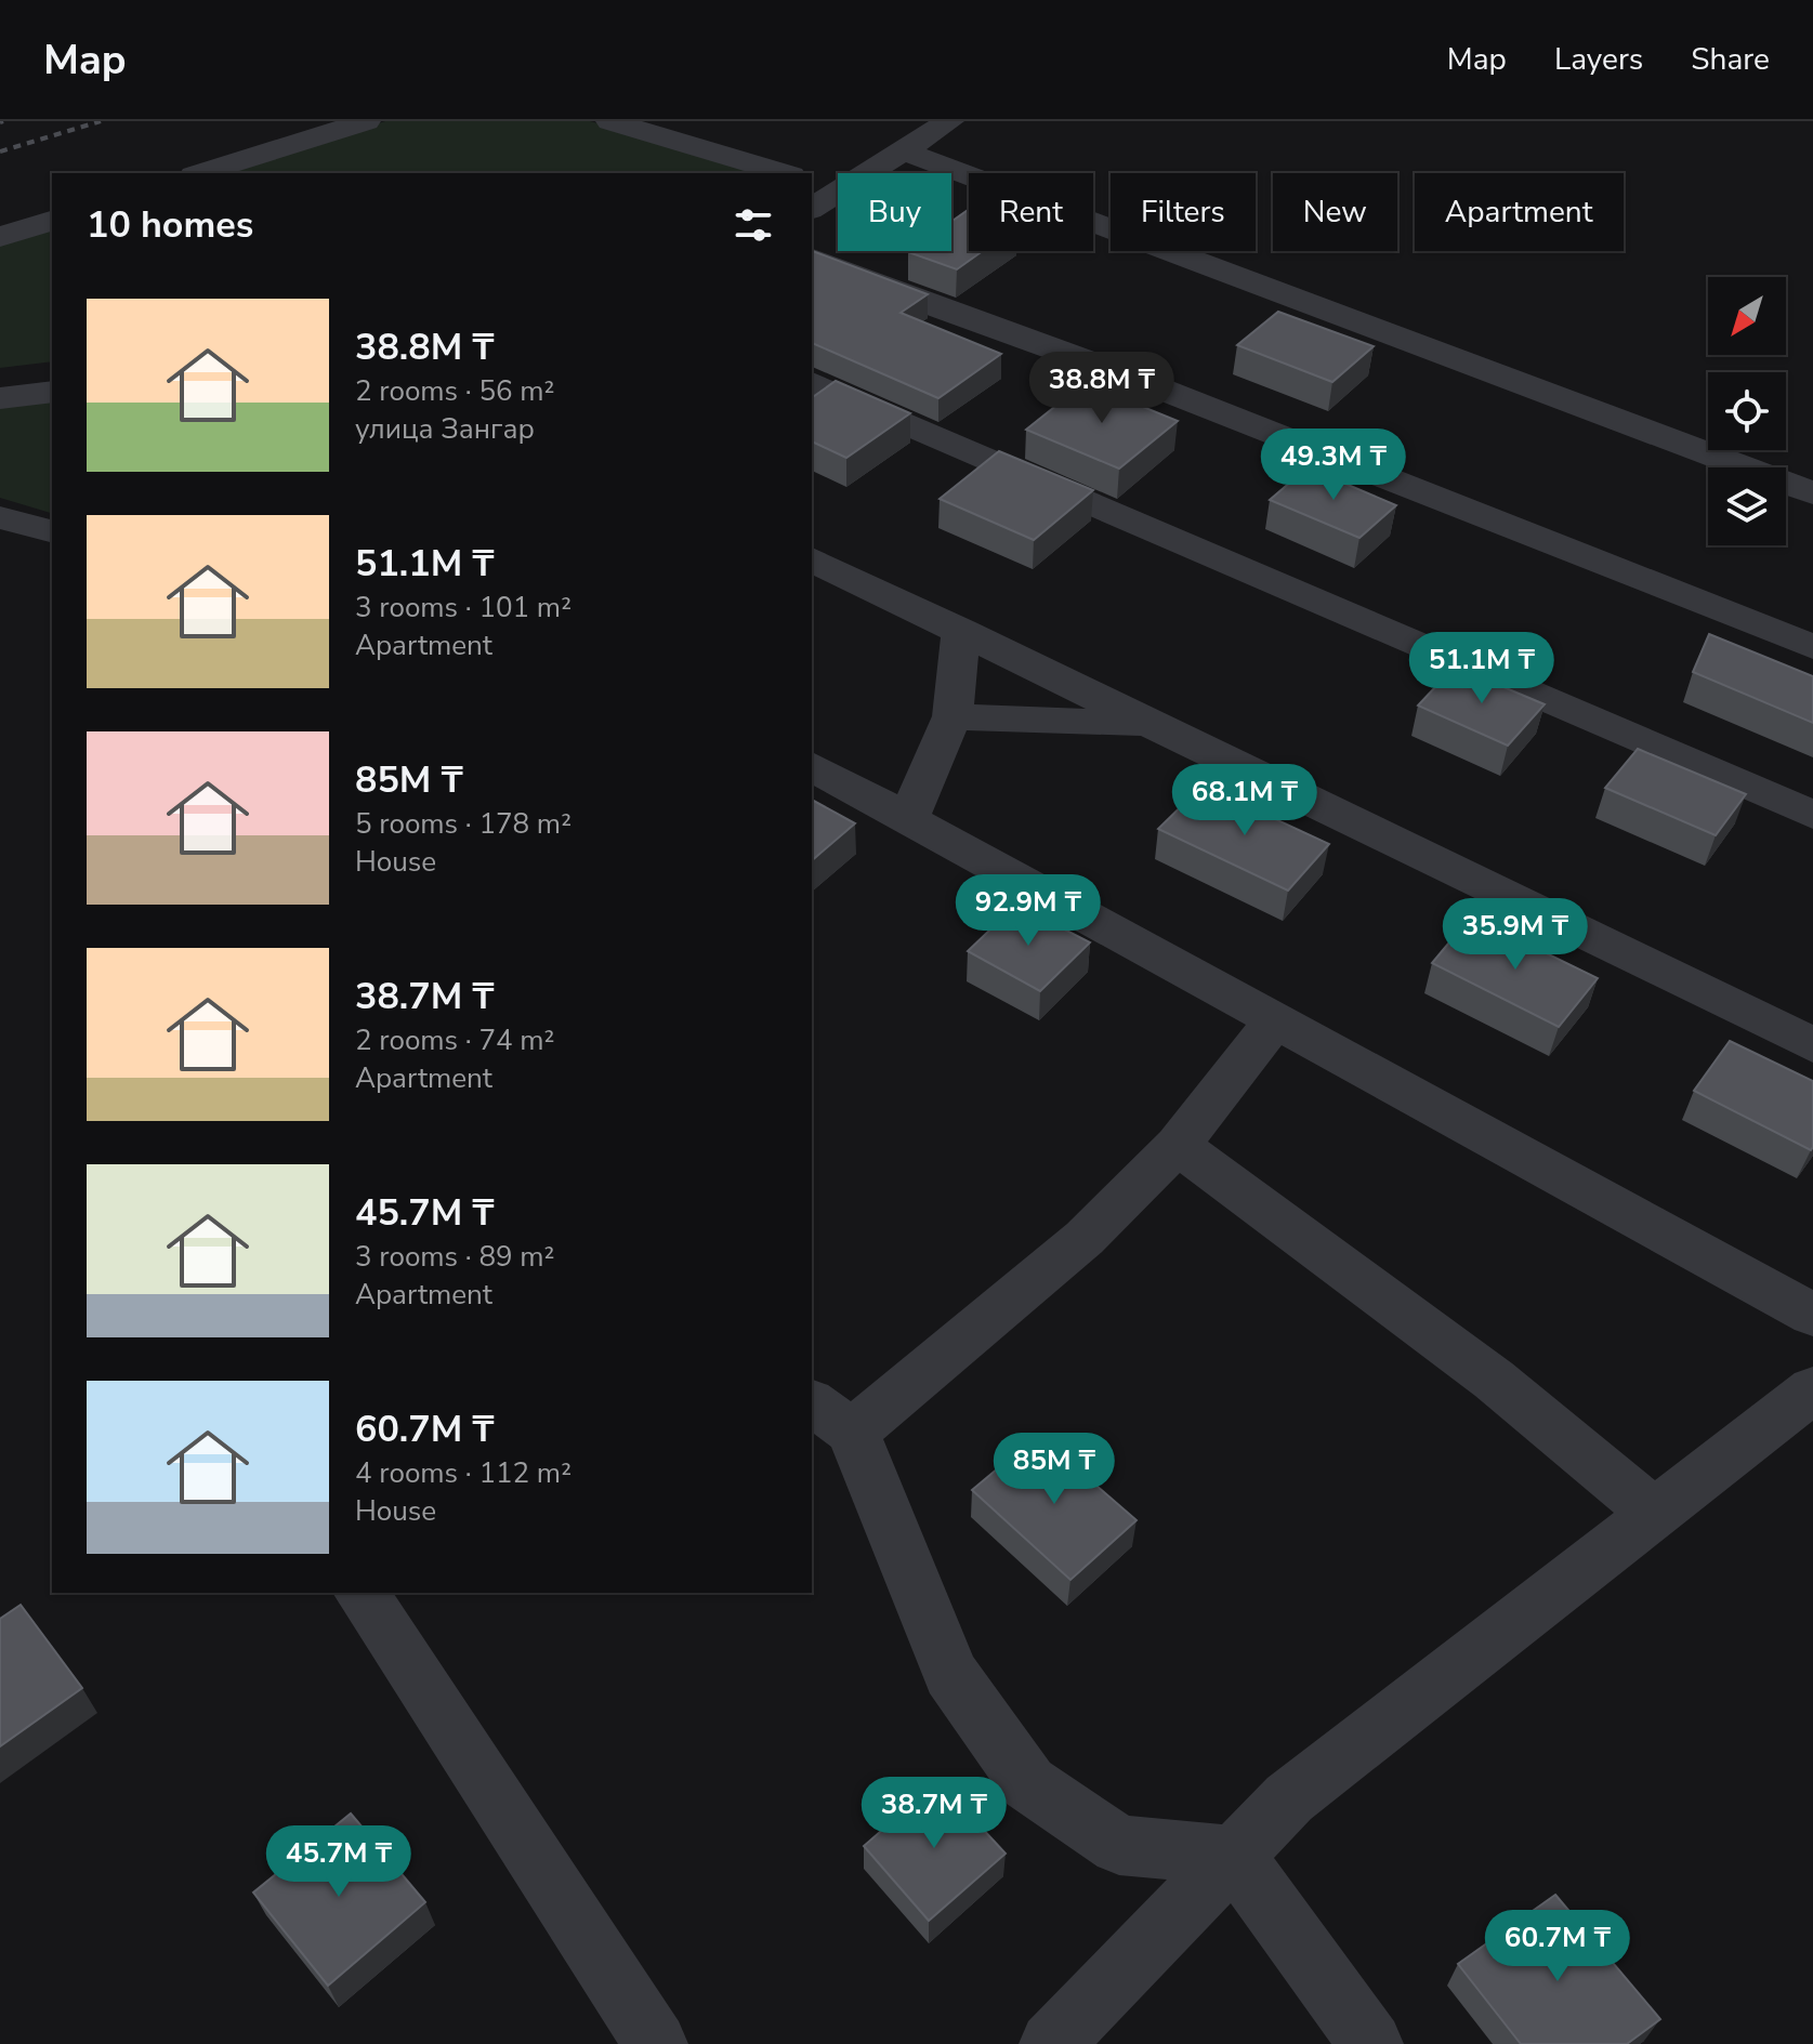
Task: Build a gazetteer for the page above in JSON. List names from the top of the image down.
{
  "north": "bottom left",
  "page": {
    "header": "Map",
    "nav": ["Map", "Layers", "Share"],
    "chip": [
      "Buy",
      "Rent",
      "Filters",
      "New",
      "Apartment"
    ],
    "heading": "10 homes",
    "list": [
      {
        "name": "38.8M ₸",
        "note": "2 rooms · 56 m² · улица Зангар"
      },
      {
        "name": "51.1M ₸",
        "note": "3 rooms · 101 m² · Apartment"
      },
      {
        "name": "85M ₸",
        "note": "5 rooms · 178 m² · House"
      },
      {
        "name": "38.7M ₸",
        "note": "2 rooms · 74 m² · Apartment"
      },
      {
        "name": "45.7M ₸",
        "note": "3 rooms · 89 m² · Apartment"
      },
      {
        "name": "60.7M ₸",
        "note": "4 rooms · 112 m² · House"
      }
    ],
    "price": [
      "38.8M ₸",
      "49.3M ₸",
      "51.1M ₸",
      "68.1M ₸",
      "92.9M ₸",
      "35.9M ₸",
      "85M ₸",
      "38.7M ₸",
      "45.7M ₸",
      "60.7M ₸"
    ]
  }
}
